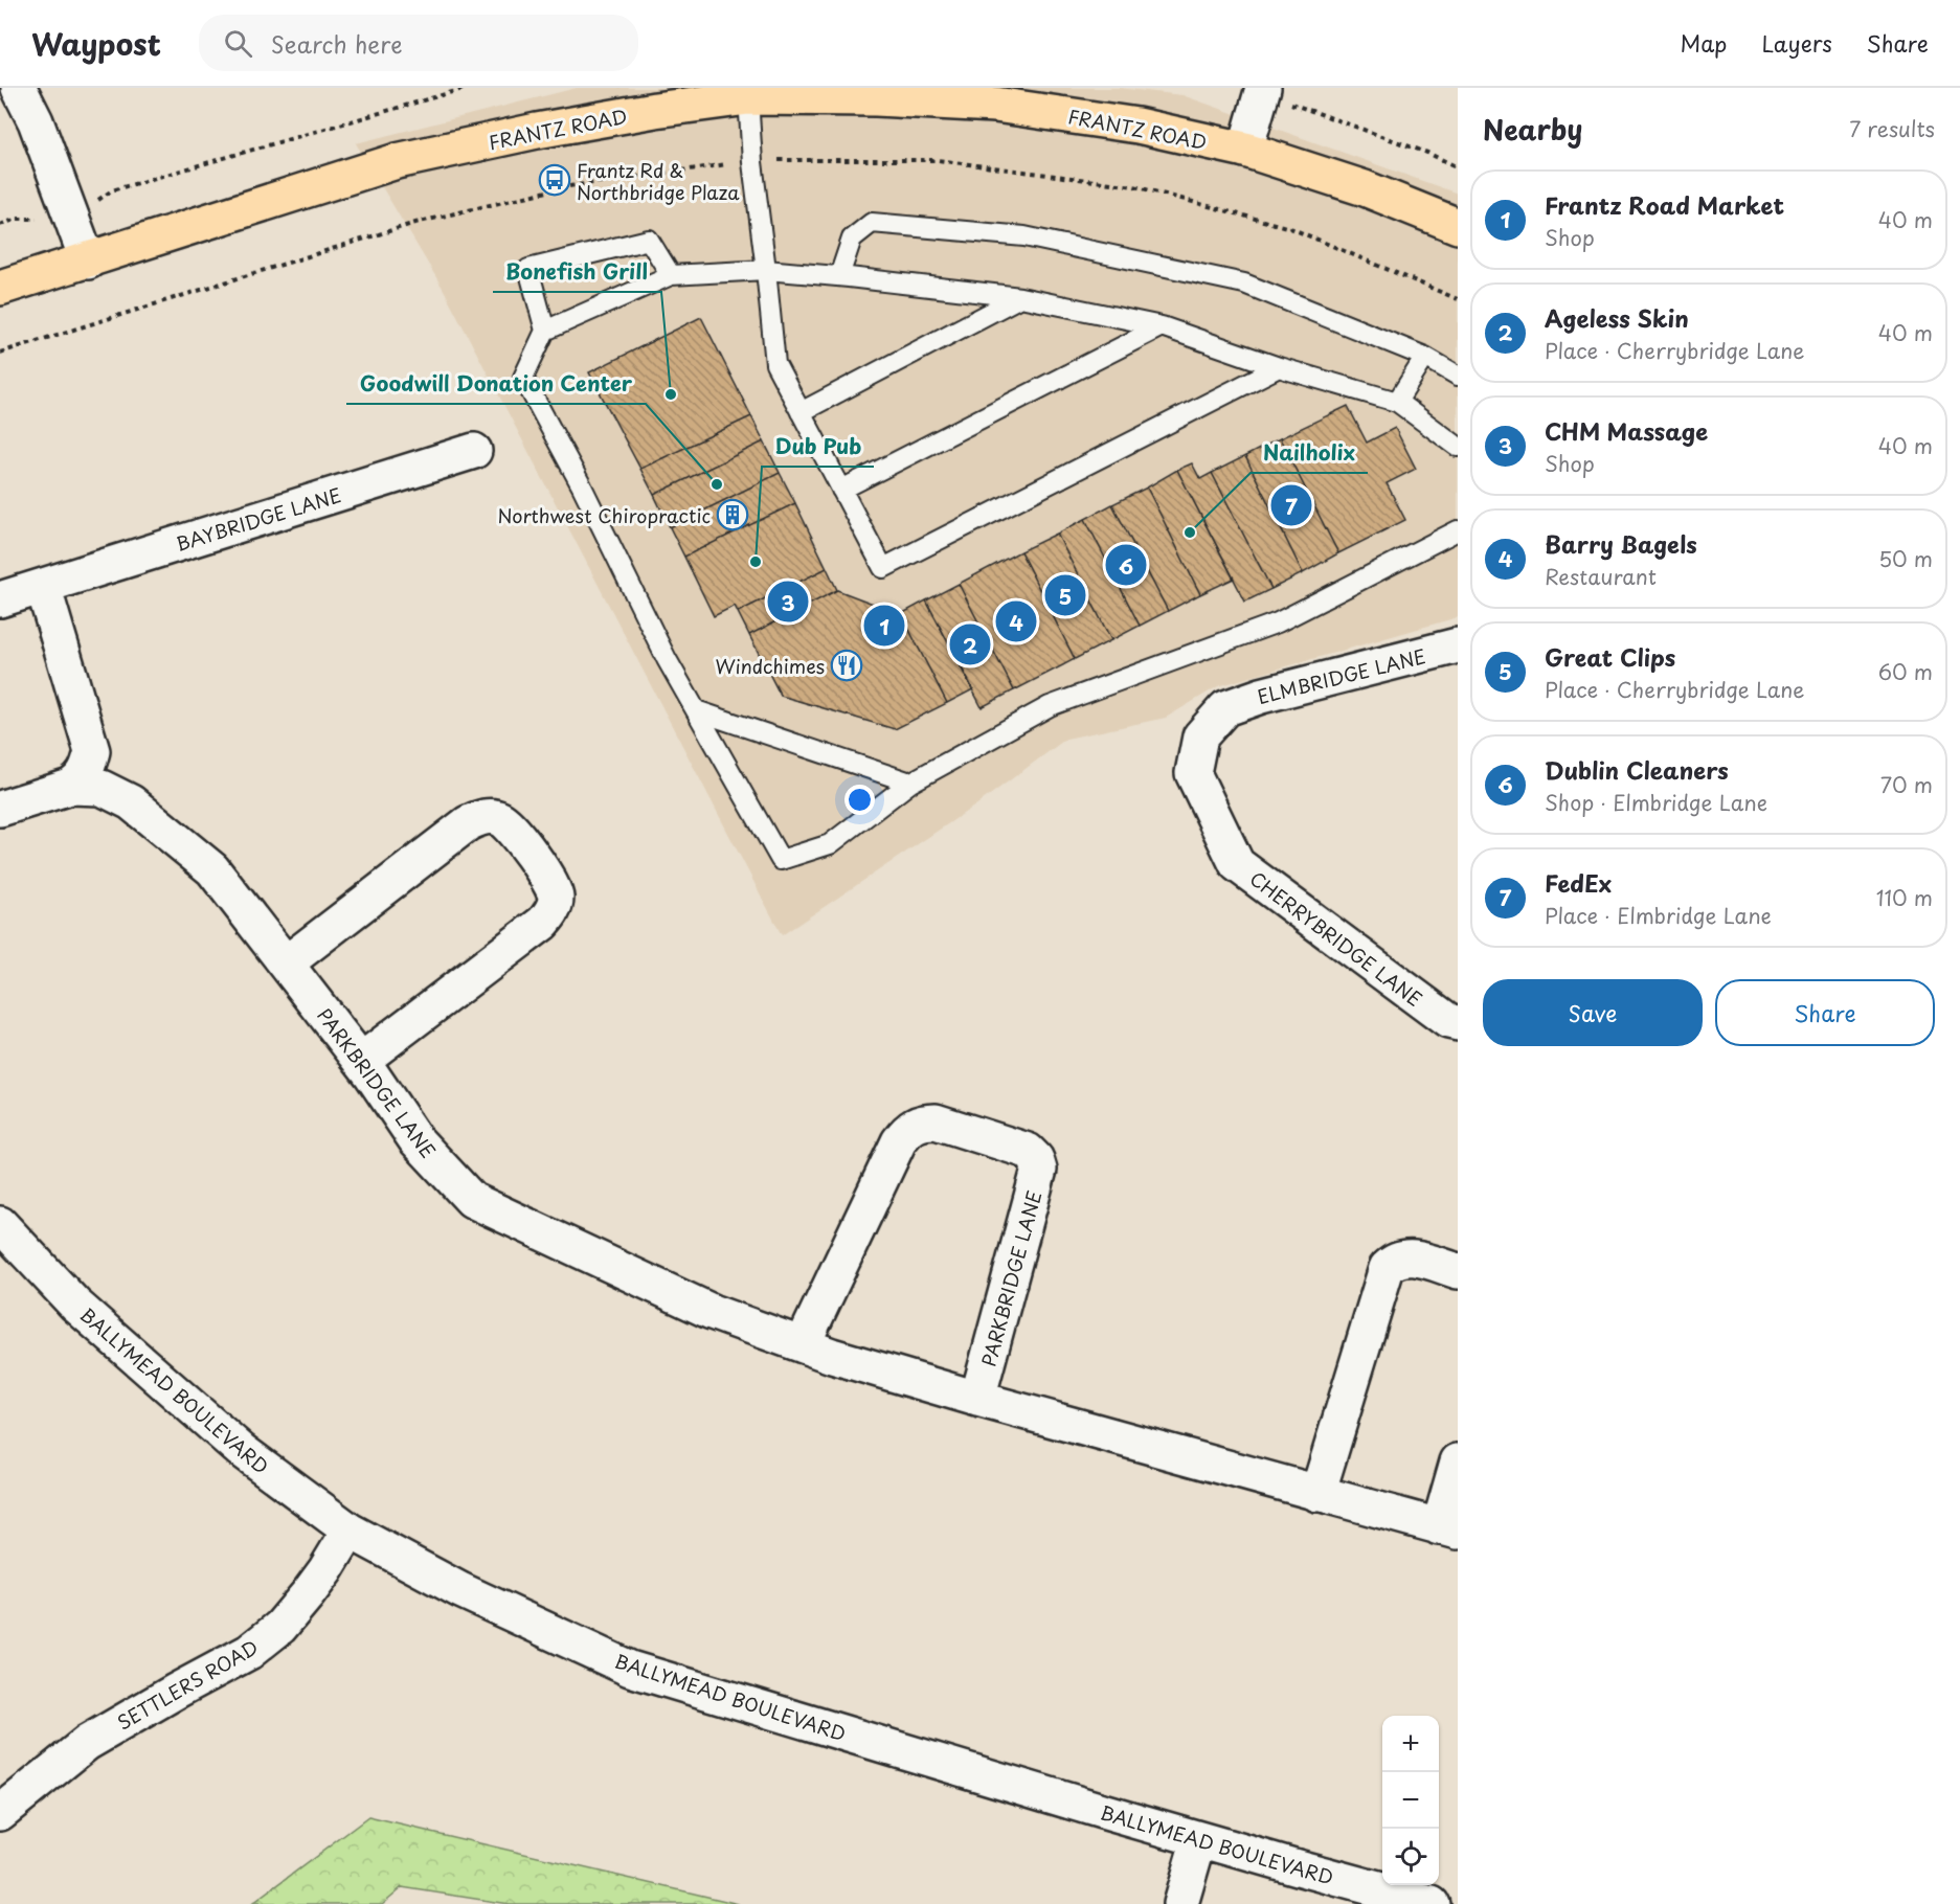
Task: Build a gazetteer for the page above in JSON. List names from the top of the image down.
{
  "streets": {
    "main road": ["FRANTZ ROAD"],
    "street": [
      "BAYBRIDGE LANE",
      "ELMBRIDGE LANE",
      "CHERRYBRIDGE LANE",
      "PARKBRIDGE LANE",
      "BALLYMEAD BOULEVARD",
      "SETTLERS ROAD"
    ]
  },
  "crossings": [
    ["ELMBRIDGE LANE", "CHERRYBRIDGE LANE"],
    ["BALLYMEAD BOULEVARD", "SETTLERS ROAD"]
  ],
  "places": {
    "bus stop": ["Frantz Rd & Northbridge Plaza"],
    "other": [
      "Bonefish Grill",
      "Goodwill Donation Center",
      "Nailholix",
      "Dub Pub"
    ],
    "building": ["Northwest Chiropractic"],
    "restaurant": ["Windchimes"]
  },
  "page": {
    "header": "Waypost",
    "search": "Search here",
    "nav": ["Map", "Layers", "Share"],
    "heading": ["Nearby", "7 results"],
    "list": [
      {
        "mark": "1",
        "name": "Frantz Road Market",
        "note": "Shop",
        "value": "40 m"
      },
      {
        "mark": "2",
        "name": "Ageless Skin",
        "note": "Place · Cherrybridge Lane",
        "value": "40 m"
      },
      {
        "mark": "3",
        "name": "CHM Massage",
        "note": "Shop",
        "value": "40 m"
      },
      {
        "mark": "4",
        "name": "Barry Bagels",
        "note": "Restaurant",
        "value": "50 m"
      },
      {
        "mark": "5",
        "name": "Great Clips",
        "note": "Place · Cherrybridge Lane",
        "value": "60 m"
      },
      {
        "mark": "6",
        "name": "Dublin Cleaners",
        "note": "Shop · Elmbridge Lane",
        "value": "70 m"
      },
      {
        "mark": "7",
        "name": "FedEx",
        "note": "Place · Elmbridge Lane",
        "value": "110 m"
      }
    ],
    "pins": [
      "7",
      "6",
      "5",
      "3",
      "4",
      "1",
      "2"
    ],
    "buttons": ["Save", "Share"],
    "map_buttons": ["+", "−"]
  }
}
